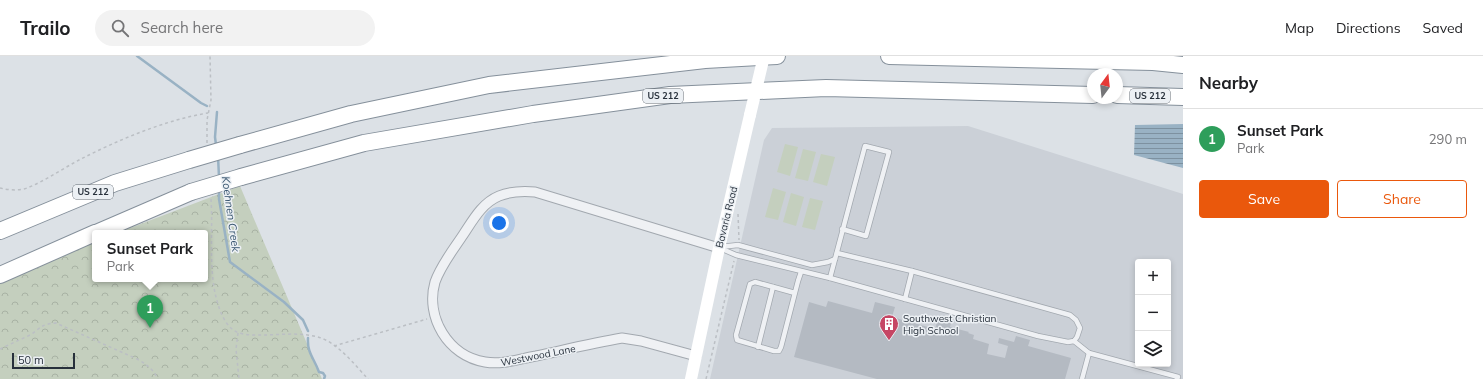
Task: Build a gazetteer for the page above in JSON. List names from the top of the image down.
{
  "streets": {
    "highway": ["US 212"],
    "street": ["Bavaria Road", "Westwood Lane"]
  },
  "crossings": [
    ["Bavaria Road", "Westwood Lane"]
  ],
  "water": ["Koehnen Creek"],
  "places": {
    "building": ["Southwest Christian High School"]
  },
  "scale_bar": "50 m",
  "north": "top",
  "page": {
    "header": "Trailo",
    "search": "Search here",
    "nav": ["Map", "Directions", "Saved"],
    "heading": "Nearby",
    "list": [
      {
        "mark": "1",
        "name": "Sunset Park",
        "note": "Park",
        "value": "290 m"
      }
    ],
    "buttons": ["Save", "Share"],
    "popup": ["Sunset Park", "Park"],
    "map_buttons": ["+", "−"],
    "pins": "1",
    "scale": "50 m"
  }
}
